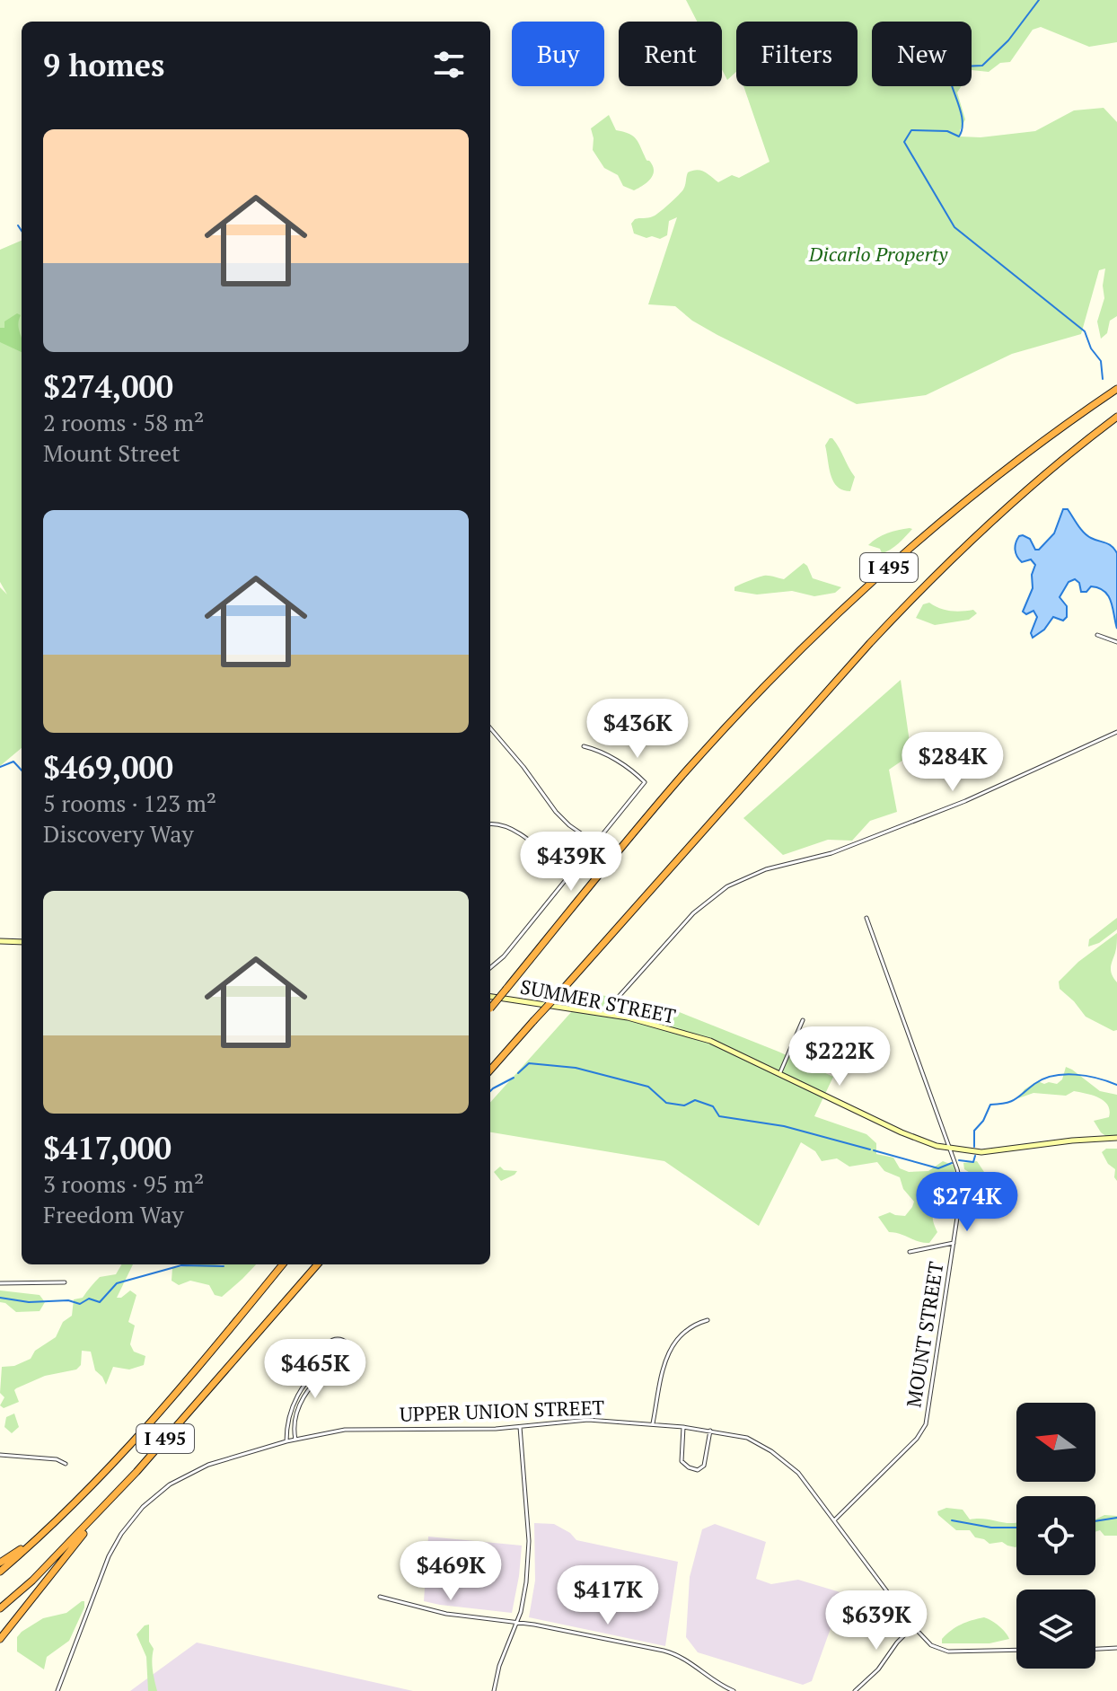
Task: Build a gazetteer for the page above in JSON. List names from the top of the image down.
{
  "streets": {
    "highway": ["I 495"],
    "main road": ["SUMMER STREET"],
    "street": ["MOUNT STREET", "UPPER UNION STREET"]
  },
  "crossings": [
    ["SUMMER STREET", "MOUNT STREET"],
    ["MOUNT STREET", "UPPER UNION STREET"]
  ],
  "parks": ["Dicarlo Property"],
  "north": "left",
  "page": {
    "chip": [
      "Buy",
      "Rent",
      "Filters",
      "New"
    ],
    "heading": "9 homes",
    "list": [
      {
        "name": "$274,000",
        "note": "2 rooms · 58 m² · Mount Street"
      },
      {
        "name": "$469,000",
        "note": "5 rooms · 123 m² · Discovery Way"
      },
      {
        "name": "$417,000",
        "note": "3 rooms · 95 m² · Freedom Way"
      }
    ],
    "price": [
      "$436K",
      "$284K",
      "$439K",
      "$222K",
      "$274K",
      "$465K",
      "$469K",
      "$417K",
      "$639K"
    ]
  }
}
